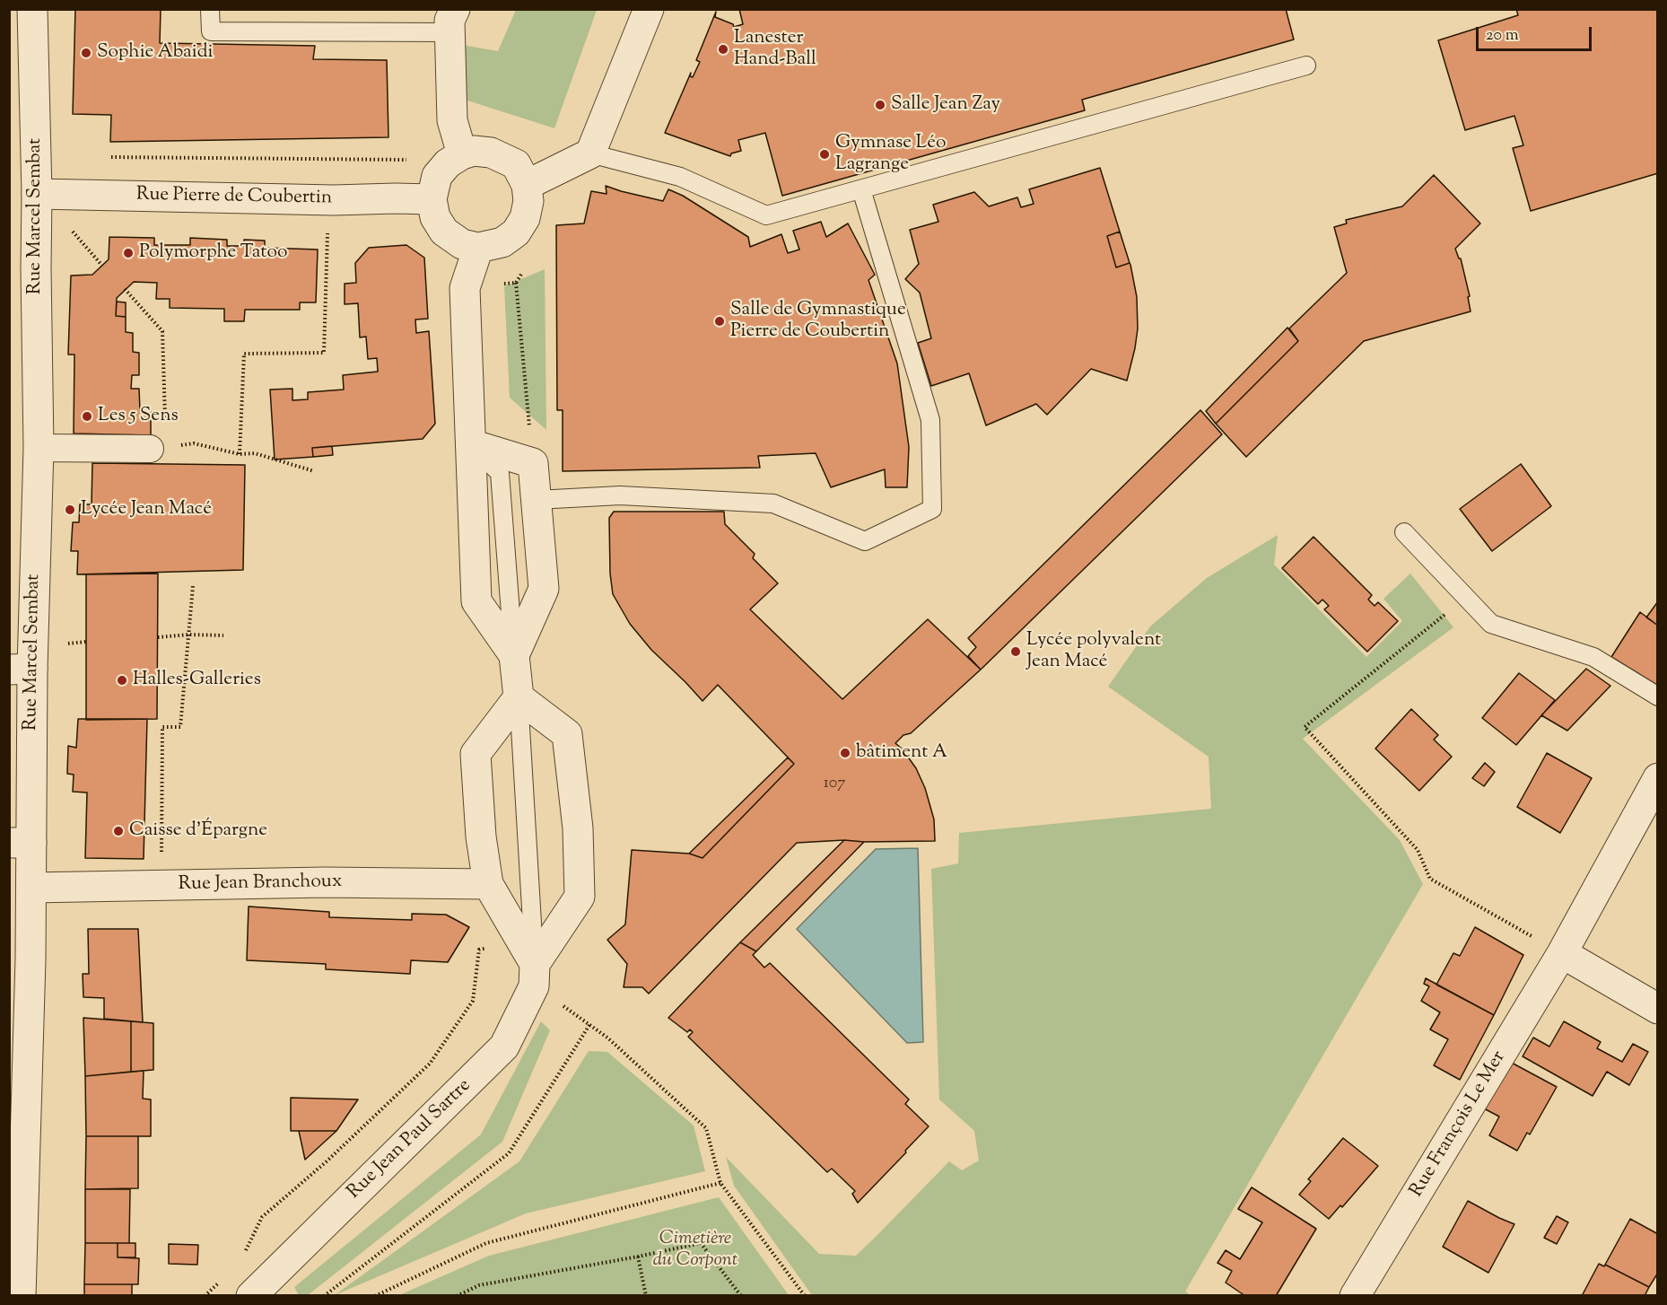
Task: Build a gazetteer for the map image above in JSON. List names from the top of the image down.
{
  "streets": {
    "street": [
      "Rue Pierre de Coubertin",
      "Rue Marcel Sembat",
      "Rue Jean Branchoux",
      "Rue François Le Mer",
      "Rue Jean Paul Sartre"
    ]
  },
  "crossings": [
    ["Rue Pierre de Coubertin", "Rue Marcel Sembat"],
    ["Rue Marcel Sembat", "Rue Jean Branchoux"]
  ],
  "parks": ["Cimetière du Corpont"],
  "places": [
    "Lanester Hand-Ball",
    "Sophie Abaidi",
    "Salle Jean Zay",
    "Gymnase Léo Lagrange",
    "Polymorphe Tatoo",
    "Salle de Gymnastique Pierre de Coubertin",
    "Les 5 Sens",
    "Lycée Jean Macé",
    "Lycée polyvalent Jean Macé",
    "Halles-Galleries",
    "bâtiment A",
    "Caisse d'Épargne"
  ],
  "house_numbers": ["107"],
  "scale_bar": "20 m"
}
